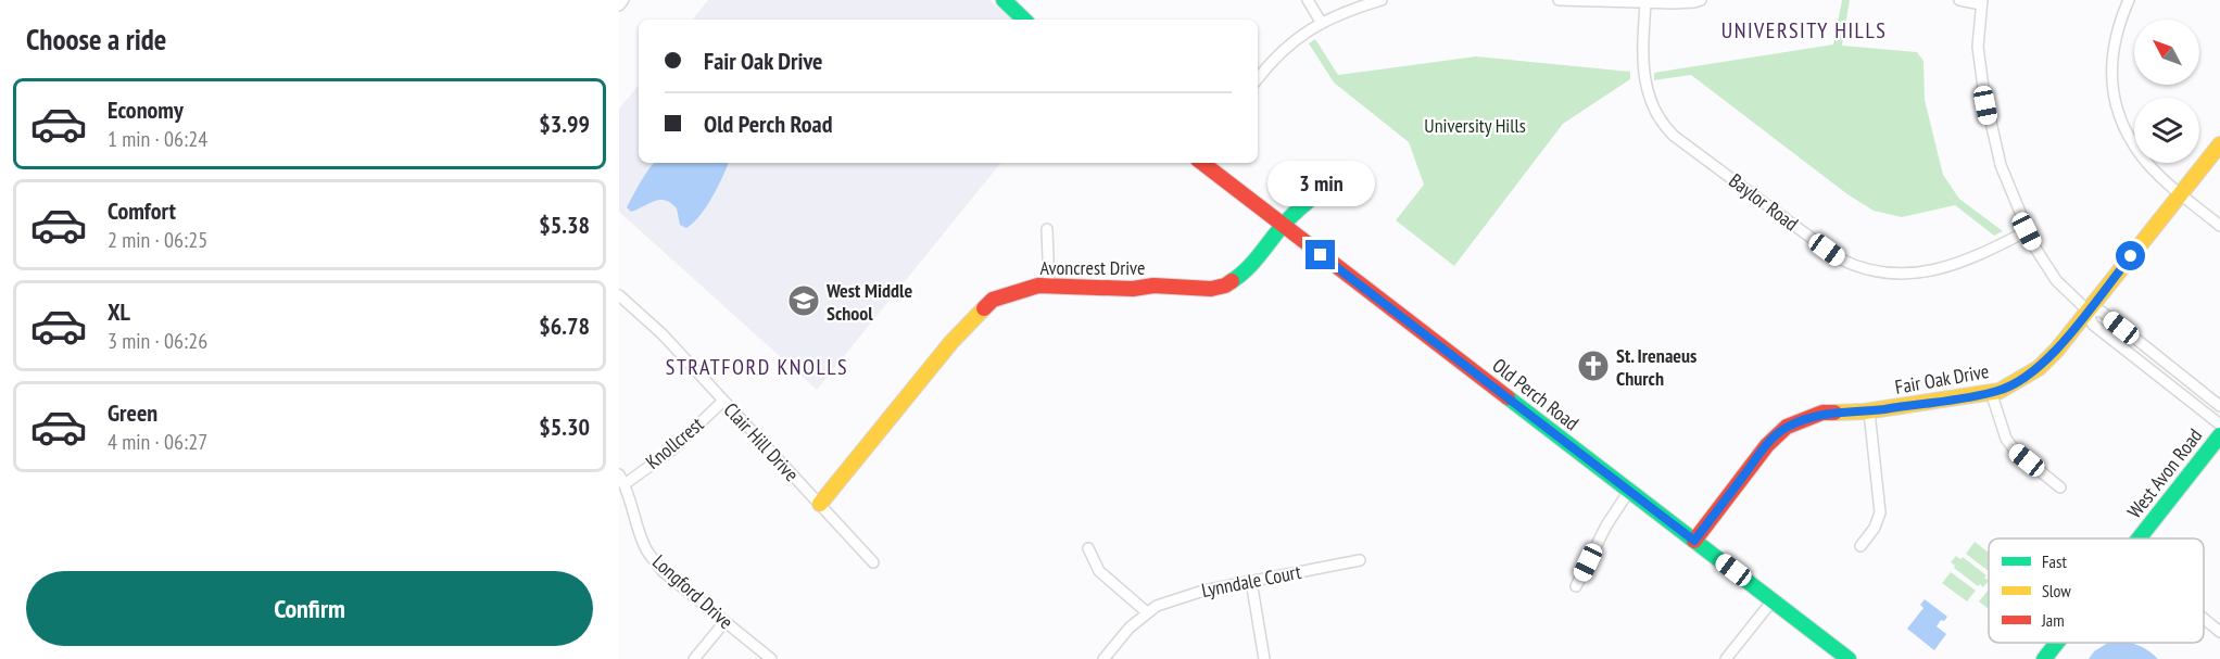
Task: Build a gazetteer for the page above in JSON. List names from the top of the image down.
{
  "streets": {
    "street": [
      "Baylor Road",
      "Avoncrest Drive",
      "Fair Oak Drive",
      "Old Perch Road",
      "Clair Hill Drive",
      "Knollcrest",
      "West Avon Road",
      "Lynndale Court",
      "Longford Drive"
    ]
  },
  "crossings": [
    ["Avoncrest Drive", "Old Perch Road"],
    ["Avoncrest Drive", "Clair Hill Drive"],
    ["Fair Oak Drive", "Old Perch Road"],
    ["Clair Hill Drive", "Knollcrest"],
    ["Knollcrest", "Longford Drive"]
  ],
  "districts": ["UNIVERSITY HILLS", "STRATFORD KNOLLS"],
  "parks": ["University Hills"],
  "places": {
    "school or university": ["West Middle School"],
    "church": ["St. Irenaeus Church"]
  },
  "legend": ["Fast", "Slow", "Jam"],
  "north": "top left",
  "page": {
    "heading": "Choose a ride",
    "banner": ["Fair Oak Drive", "Old Perch Road"],
    "list": [
      {
        "name": "Economy",
        "note": "1 min · 06:24",
        "value": "$3.99"
      },
      {
        "name": "Comfort",
        "note": "2 min · 06:25",
        "value": "$5.38"
      },
      {
        "name": "XL",
        "note": "3 min · 06:26",
        "value": "$6.78"
      },
      {
        "name": "Green",
        "note": "4 min · 06:27",
        "value": "$5.30"
      }
    ],
    "bubble": "3 min",
    "buttons": "Confirm"
  }
}
